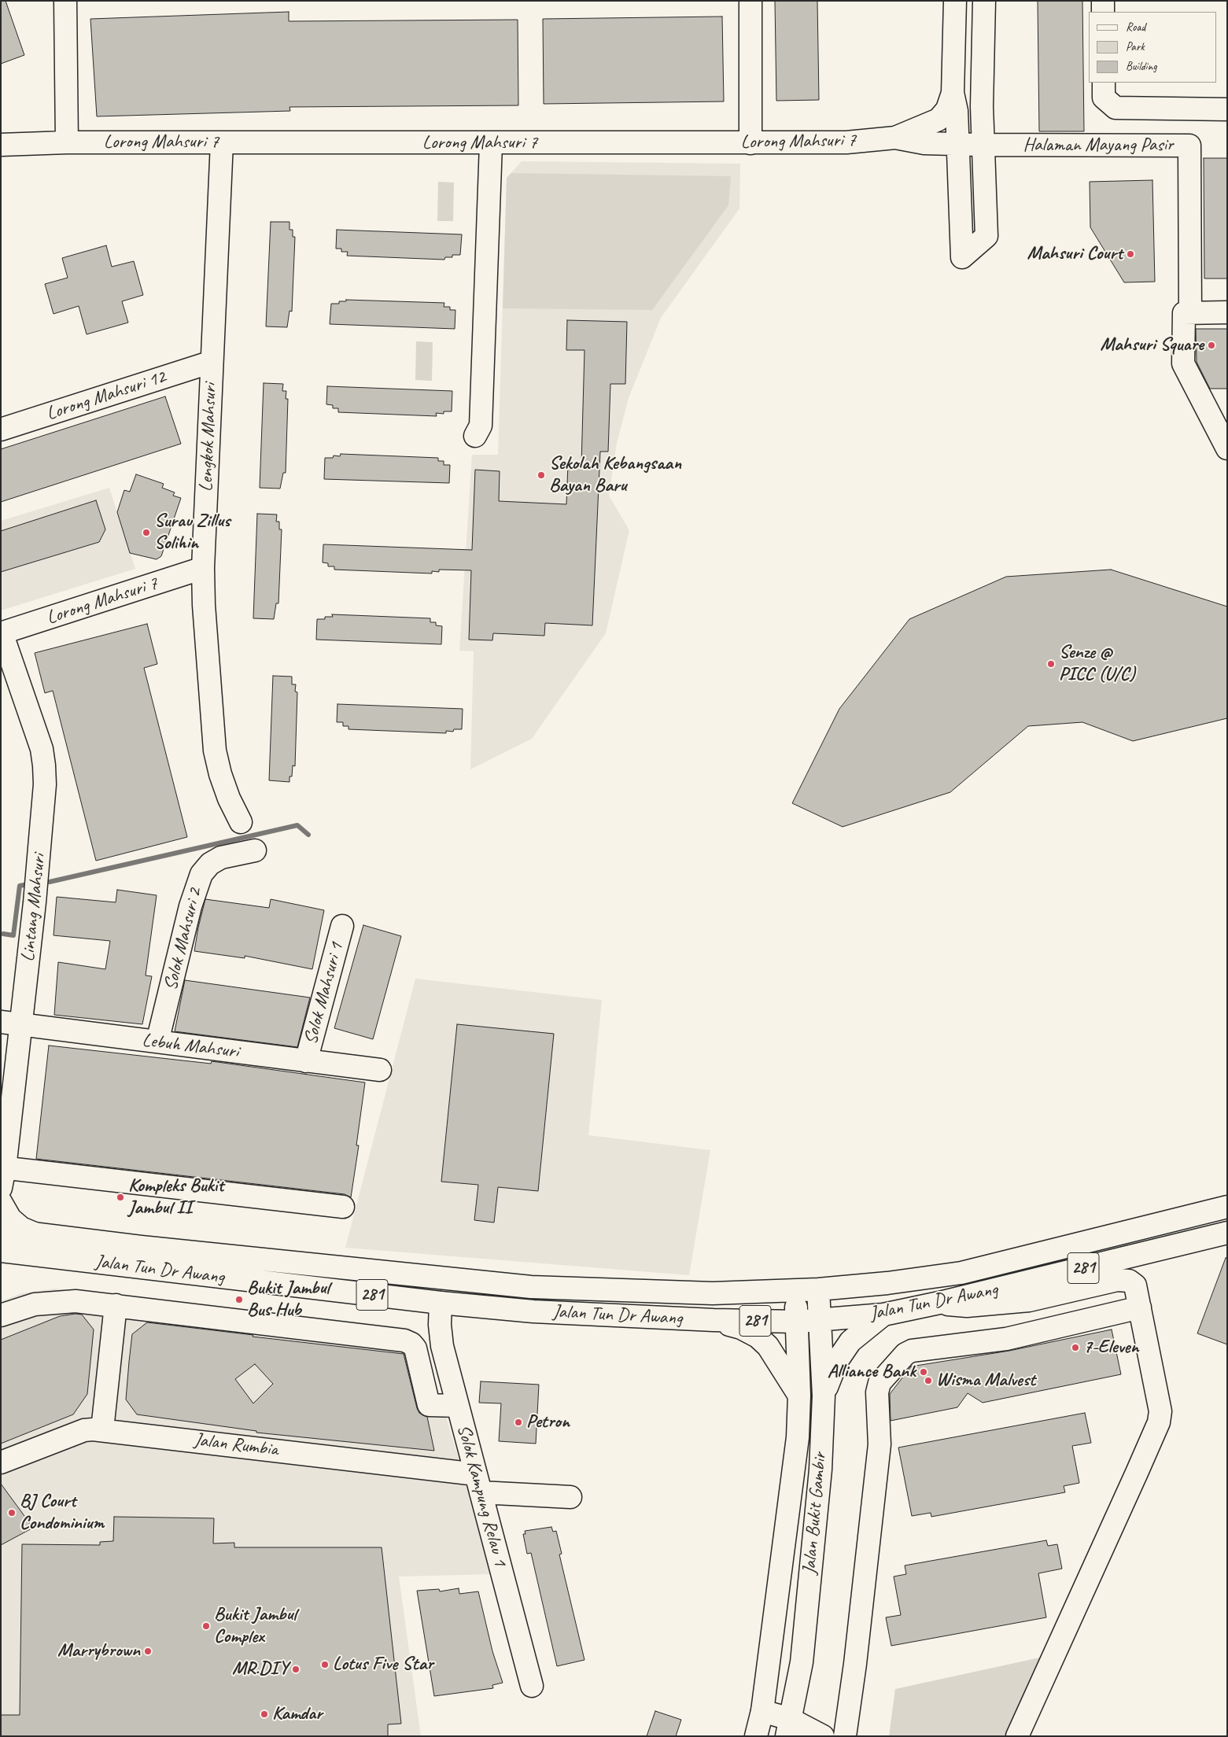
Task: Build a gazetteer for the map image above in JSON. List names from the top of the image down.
{
  "streets": {
    "street": [
      "Lorong Mahsuri 7",
      "Halaman Mayang Pasir",
      "Lorong Mahsuri 12",
      "Lengkok Mahsuri",
      "Lintang Mahsuri",
      "Solok Mahsuri 2",
      "Solok Mahsuri 1",
      "Lebuh Mahsuri",
      "281",
      "Jalan Tun Dr Awang",
      "Jalan Rumbia",
      "Solok Kampung Relau 1",
      "Jalan Bukit Gambir"
    ]
  },
  "crossings": [
    ["Lorong Mahsuri 7", "Halaman Mayang Pasir"],
    ["Lorong Mahsuri 7", "Lengkok Mahsuri"],
    ["Lorong Mahsuri 7", "Lintang Mahsuri"],
    ["Lorong Mahsuri 12", "Lengkok Mahsuri"],
    ["Lintang Mahsuri", "Lebuh Mahsuri"],
    ["Solok Mahsuri 2", "Lebuh Mahsuri"],
    ["Solok Mahsuri 1", "Lebuh Mahsuri"],
    ["Jalan Tun Dr Awang", "Solok Kampung Relau 1"],
    ["Jalan Tun Dr Awang", "Jalan Bukit Gambir"],
    ["Jalan Rumbia", "Solok Kampung Relau 1"]
  ],
  "places": [
    "Mahsuri Court",
    "Mahsuri Square",
    "Sekolah Kebangsaan Bayan Baru",
    "Surau Zillus Solihin",
    "Senze @ PICC (U/C)",
    "Kompleks Bukit Jambul II",
    "Bukit Jambul Bus Hub",
    "7-Eleven",
    "Alliance Bank",
    "Wisma Malvest",
    "Petron",
    "BJ Court Condominium",
    "Bukit Jambul Complex",
    "Marrybrown",
    "Lotus Five Star",
    "MR.DIY",
    "Kamdar"
  ],
  "legend": ["Road", "Park", "Building"]
}
